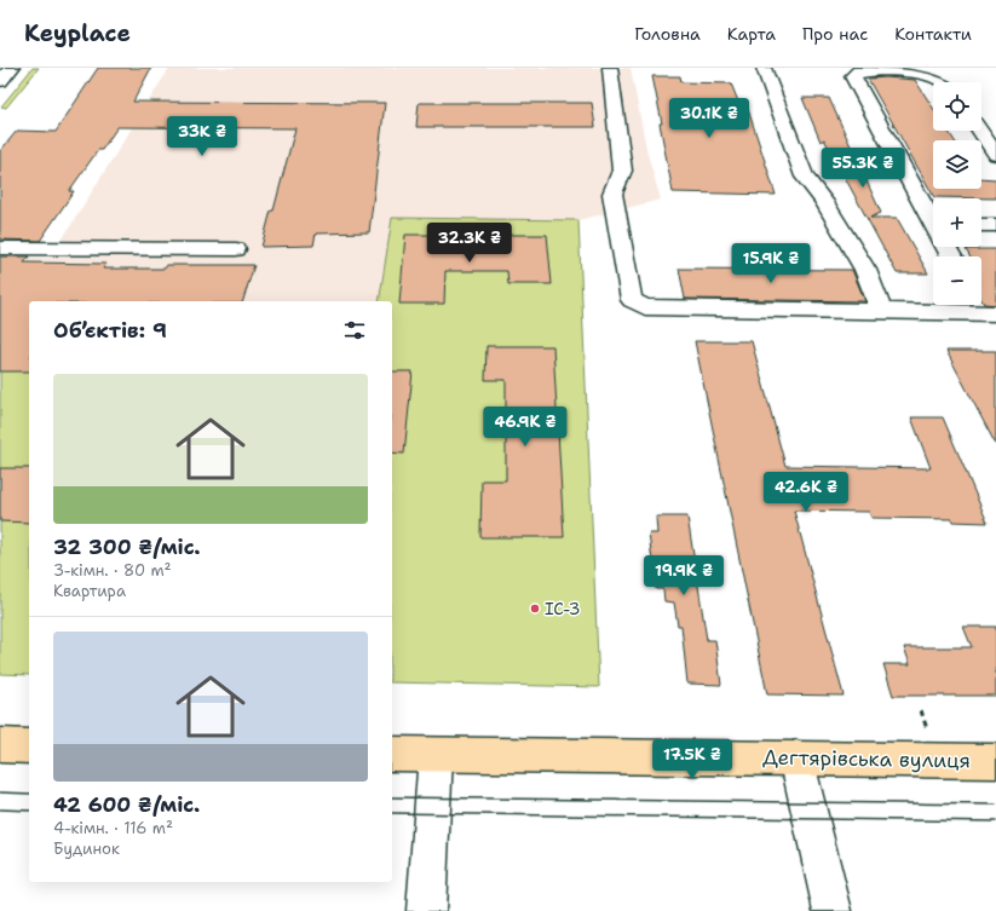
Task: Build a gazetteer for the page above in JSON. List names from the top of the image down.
{
  "streets": {
    "main road": ["Дегтярівська вулиця"]
  },
  "places": ["ІС-3"],
  "page": {
    "header": "Keyplace",
    "nav": [
      "Головна",
      "Карта",
      "Про нас",
      "Контакти"
    ],
    "map_buttons": ["+", "−"],
    "price": [
      "30.1K ₴",
      "33K ₴",
      "55.3K ₴",
      "32.3K ₴",
      "15.9K ₴",
      "46.9K ₴",
      "42.6K ₴",
      "19.9K ₴",
      "17.5K ₴"
    ],
    "heading": "Об’єктів: 9",
    "list": [
      {
        "name": "32 300 ₴/міс.",
        "note": "3-кімн. · 80 m² · Квартира"
      },
      {
        "name": "42 600 ₴/міс.",
        "note": "4-кімн. · 116 m² · Будинок"
      }
    ]
  }
}
